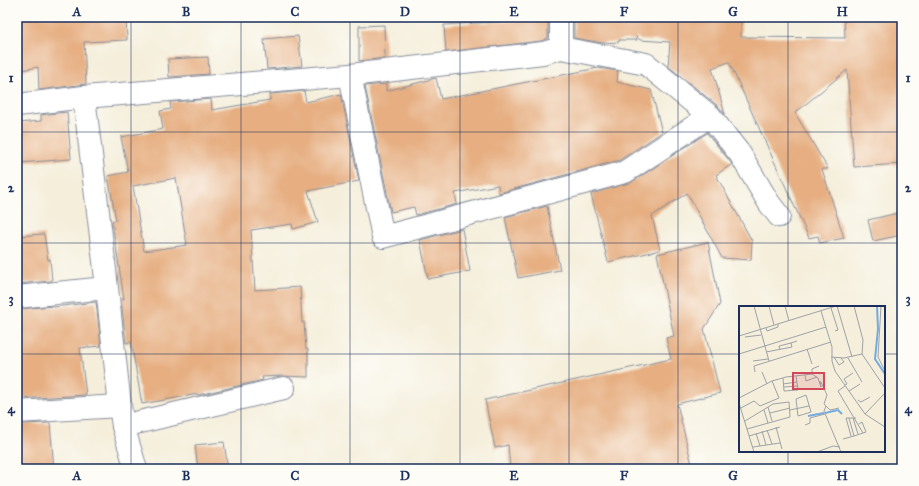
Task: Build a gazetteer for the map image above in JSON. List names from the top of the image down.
{
  "grid": {
    "columns": [
      "A",
      "B",
      "C",
      "D",
      "E",
      "F",
      "G",
      "H"
    ],
    "rows": [
      "1",
      "2",
      "3",
      "4"
    ]
  }
}
